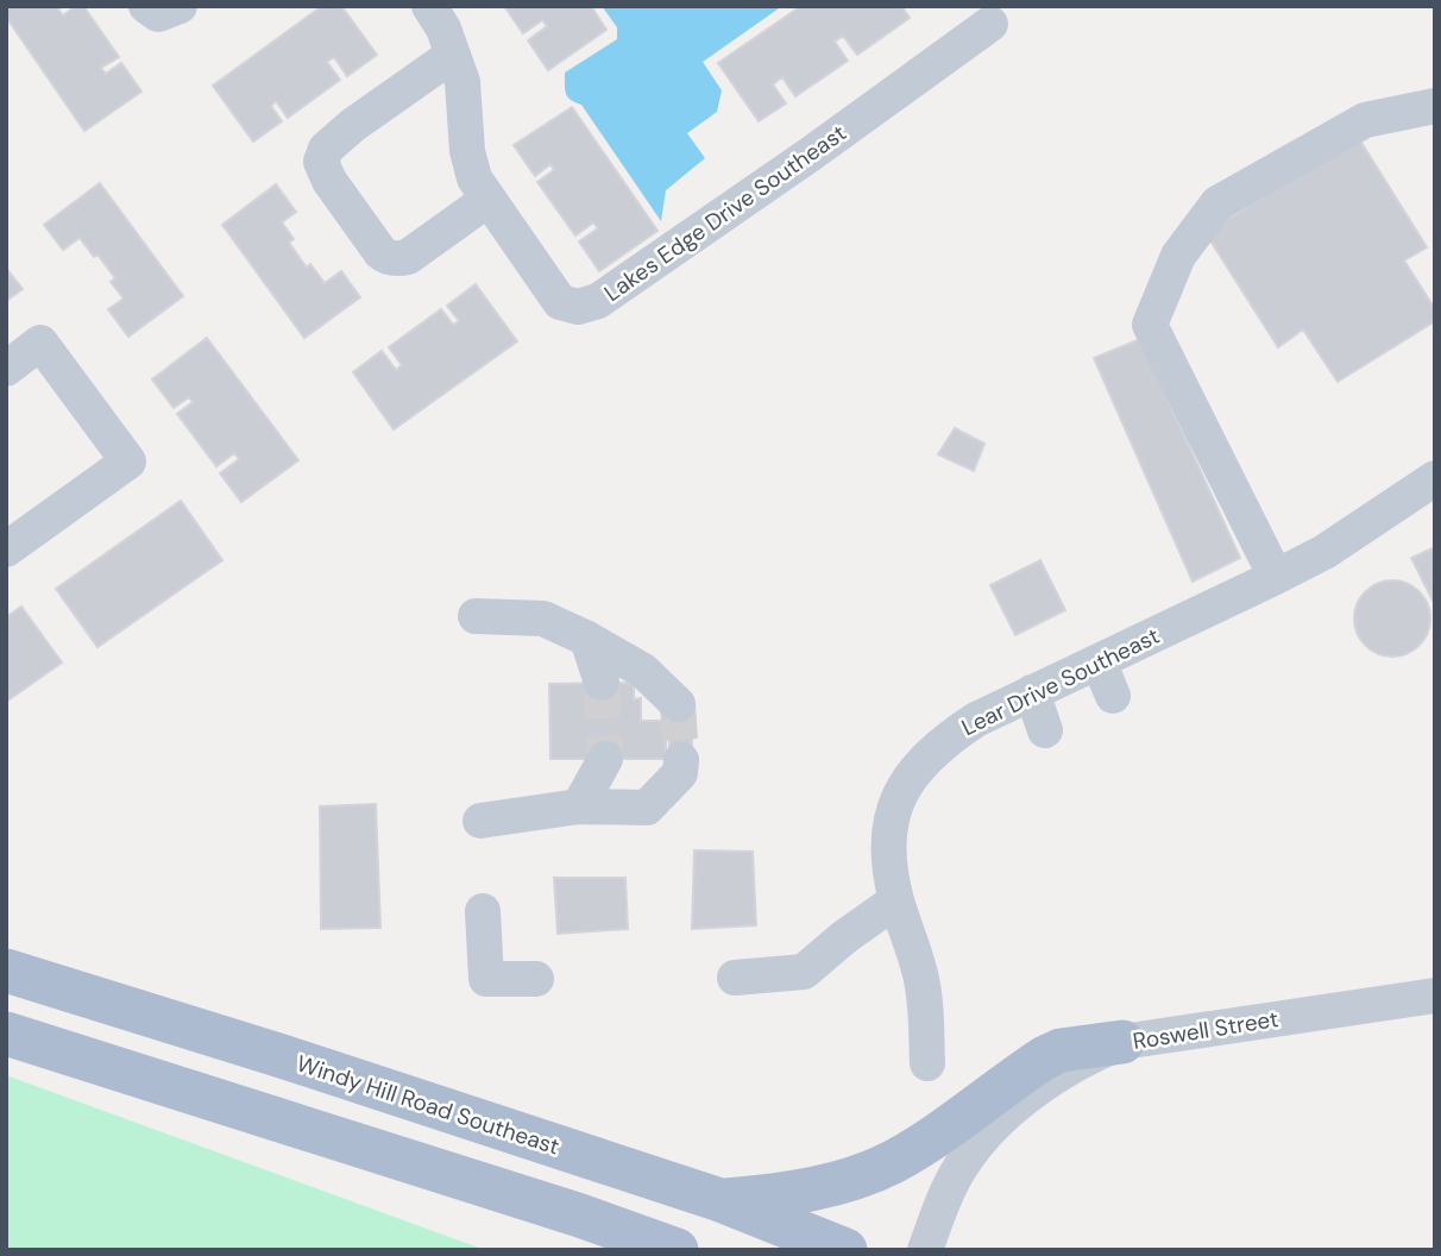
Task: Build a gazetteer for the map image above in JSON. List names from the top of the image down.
{
  "streets": {
    "main road": ["Windy Hill Road Southeast"],
    "street": ["Lakes Edge Drive Southeast", "Lear Drive Southeast", "Roswell Street"]
  }
}
